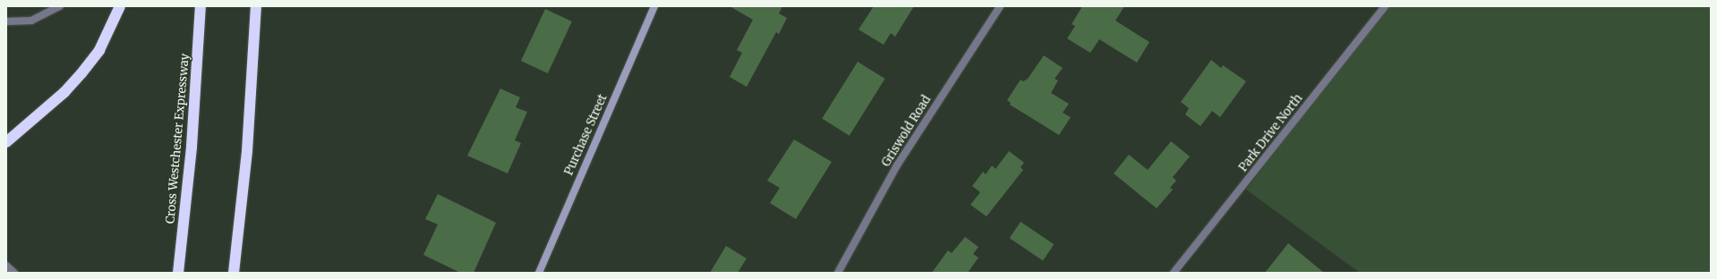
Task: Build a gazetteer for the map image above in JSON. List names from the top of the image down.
{
  "streets": {
    "highway": ["Cross Westchester Expressway"],
    "main road": ["Purchase Street"],
    "street": ["Griswold Road", "Park Drive North"]
  }
}
